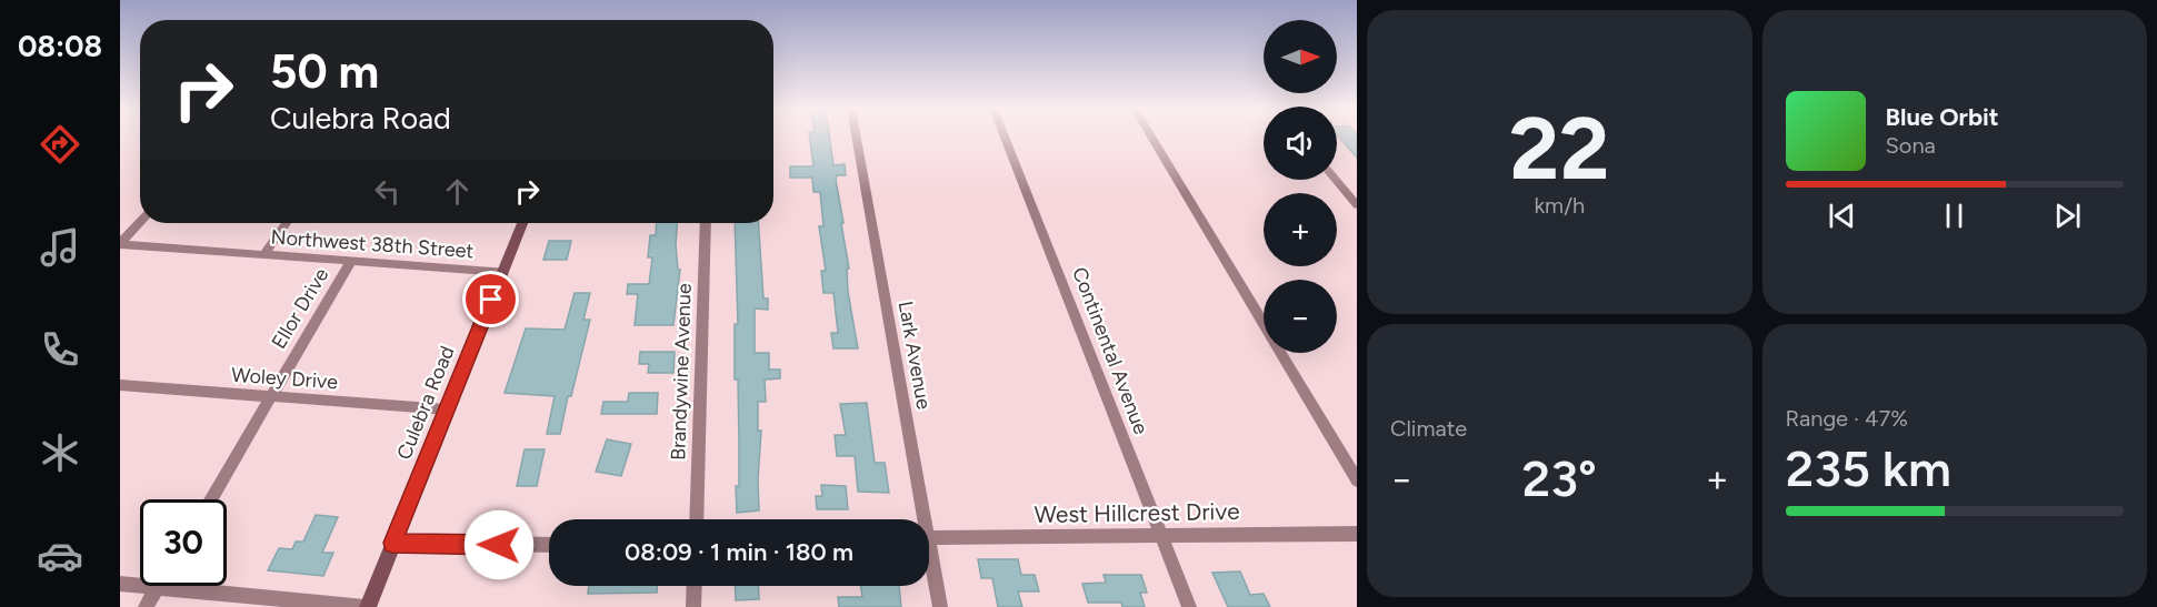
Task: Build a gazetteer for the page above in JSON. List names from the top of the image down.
{
  "streets": {
    "main road": ["Culebra Road"],
    "street": [
      "Northwest 38th Street",
      "Ellor Drive",
      "Continental Avenue",
      "Lark Avenue",
      "Brandywine Avenue",
      "Woley Drive",
      "West Hillcrest Drive"
    ]
  },
  "crossings": [
    ["Northwest 38th Street", "Ellor Drive"],
    ["Northwest 38th Street", "Culebra Road"],
    ["Ellor Drive", "Woley Drive"],
    ["Continental Avenue", "West Hillcrest Drive"],
    ["Woley Drive", "Culebra Road"]
  ],
  "north": "right",
  "page": {
    "tabs": "08:08",
    "tile": [
      ["22", "km/h"],
      "Climate",
      ["Range · 47%", "235 km"]
    ],
    "map_buttons": ["+", "−"],
    "turn": ["50 m", "Culebra Road"],
    "song": ["Blue Orbit", "Sona"],
    "heat": ["−", "23°", "+"],
    "limit": "30",
    "trip": "08:09 · 1 min · 180 m"
  }
}
